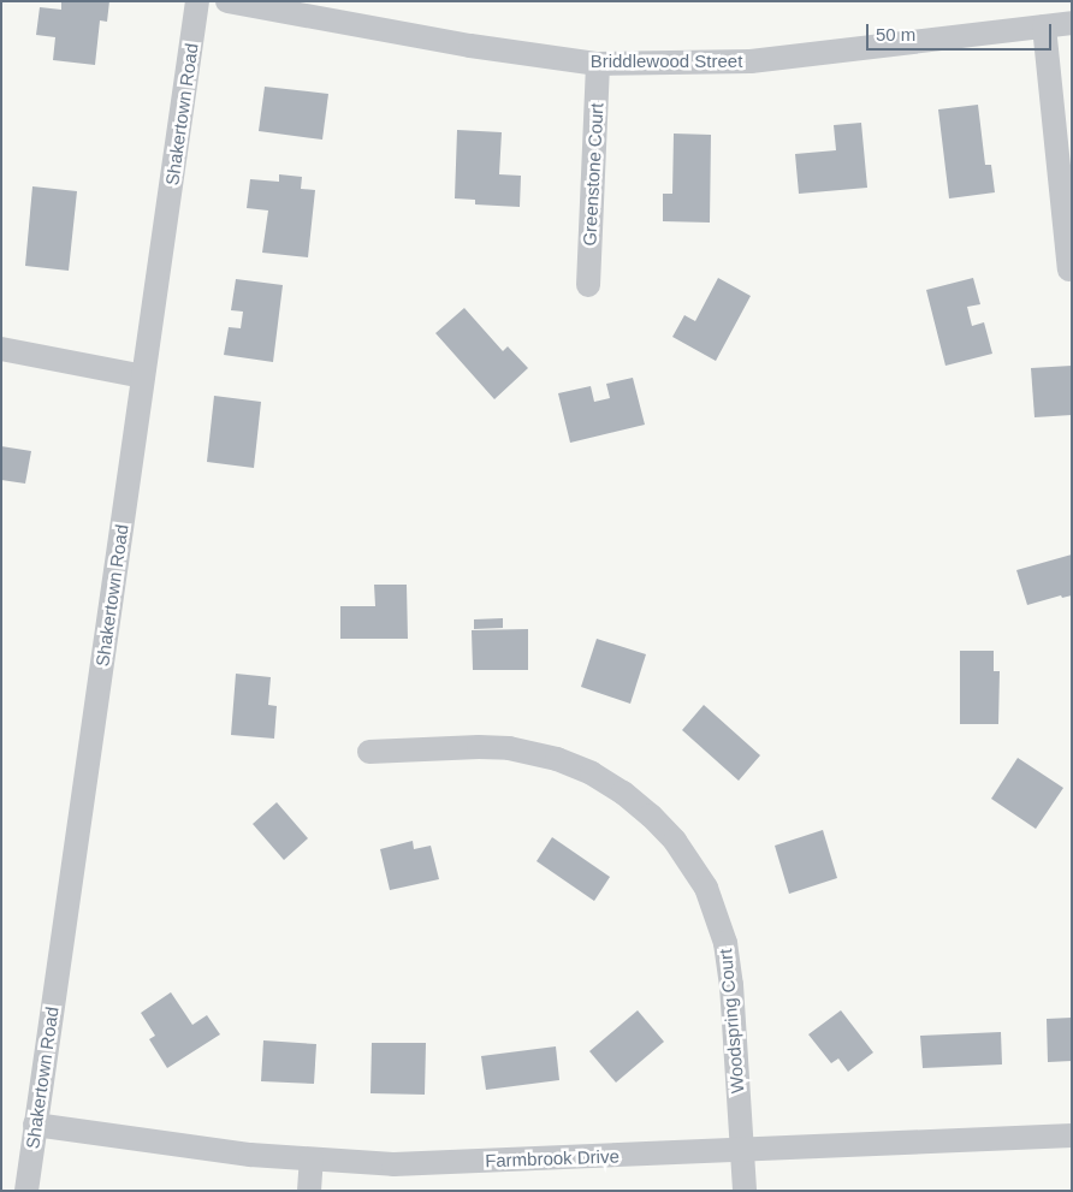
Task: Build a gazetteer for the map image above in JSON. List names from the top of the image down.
{
  "streets": {
    "street": [
      "Briddlewood Street",
      "Shakertown Road",
      "Greenstone Court",
      "Woodspring Court",
      "Farmbrook Drive"
    ]
  },
  "crossings": [
    ["Briddlewood Street", "Greenstone Court"],
    ["Shakertown Road", "Farmbrook Drive"],
    ["Woodspring Court", "Farmbrook Drive"]
  ],
  "scale_bar": "50 m"
}
